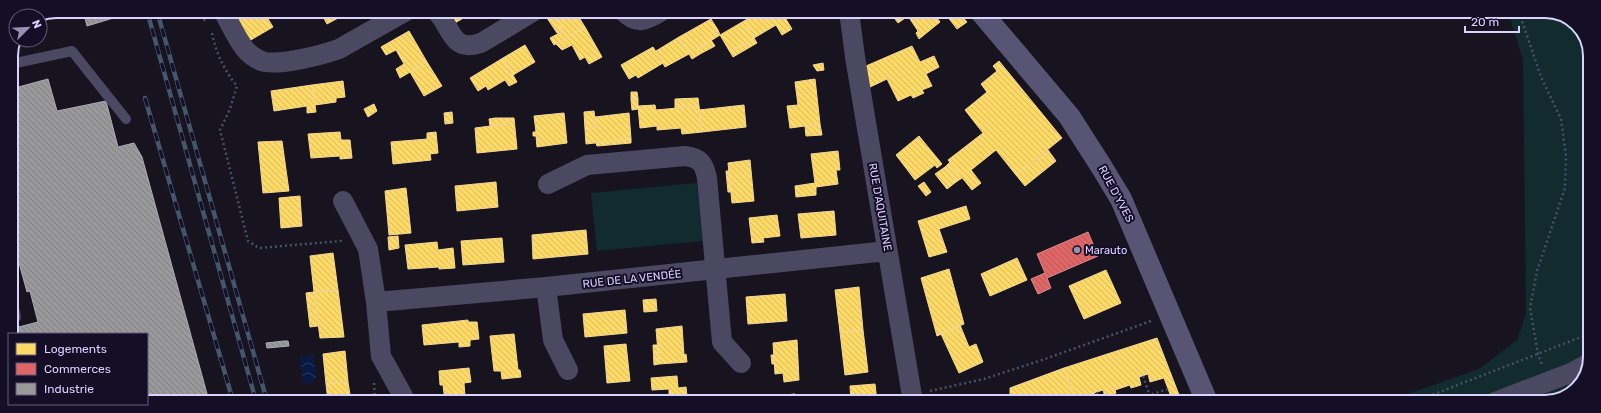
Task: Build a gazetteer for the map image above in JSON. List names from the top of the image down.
{
  "streets": {
    "street": ["RUE D'YVES", "RUE D'AQUITAINE", "RUE DE LA VENDÉE"]
  },
  "crossings": [
    ["RUE D'AQUITAINE", "RUE DE LA VENDÉE"]
  ],
  "places": ["Marauto"],
  "legend": ["Logements", "Commerces", "Industrie"],
  "scale_bar": "20 m",
  "north": "top right"
}
